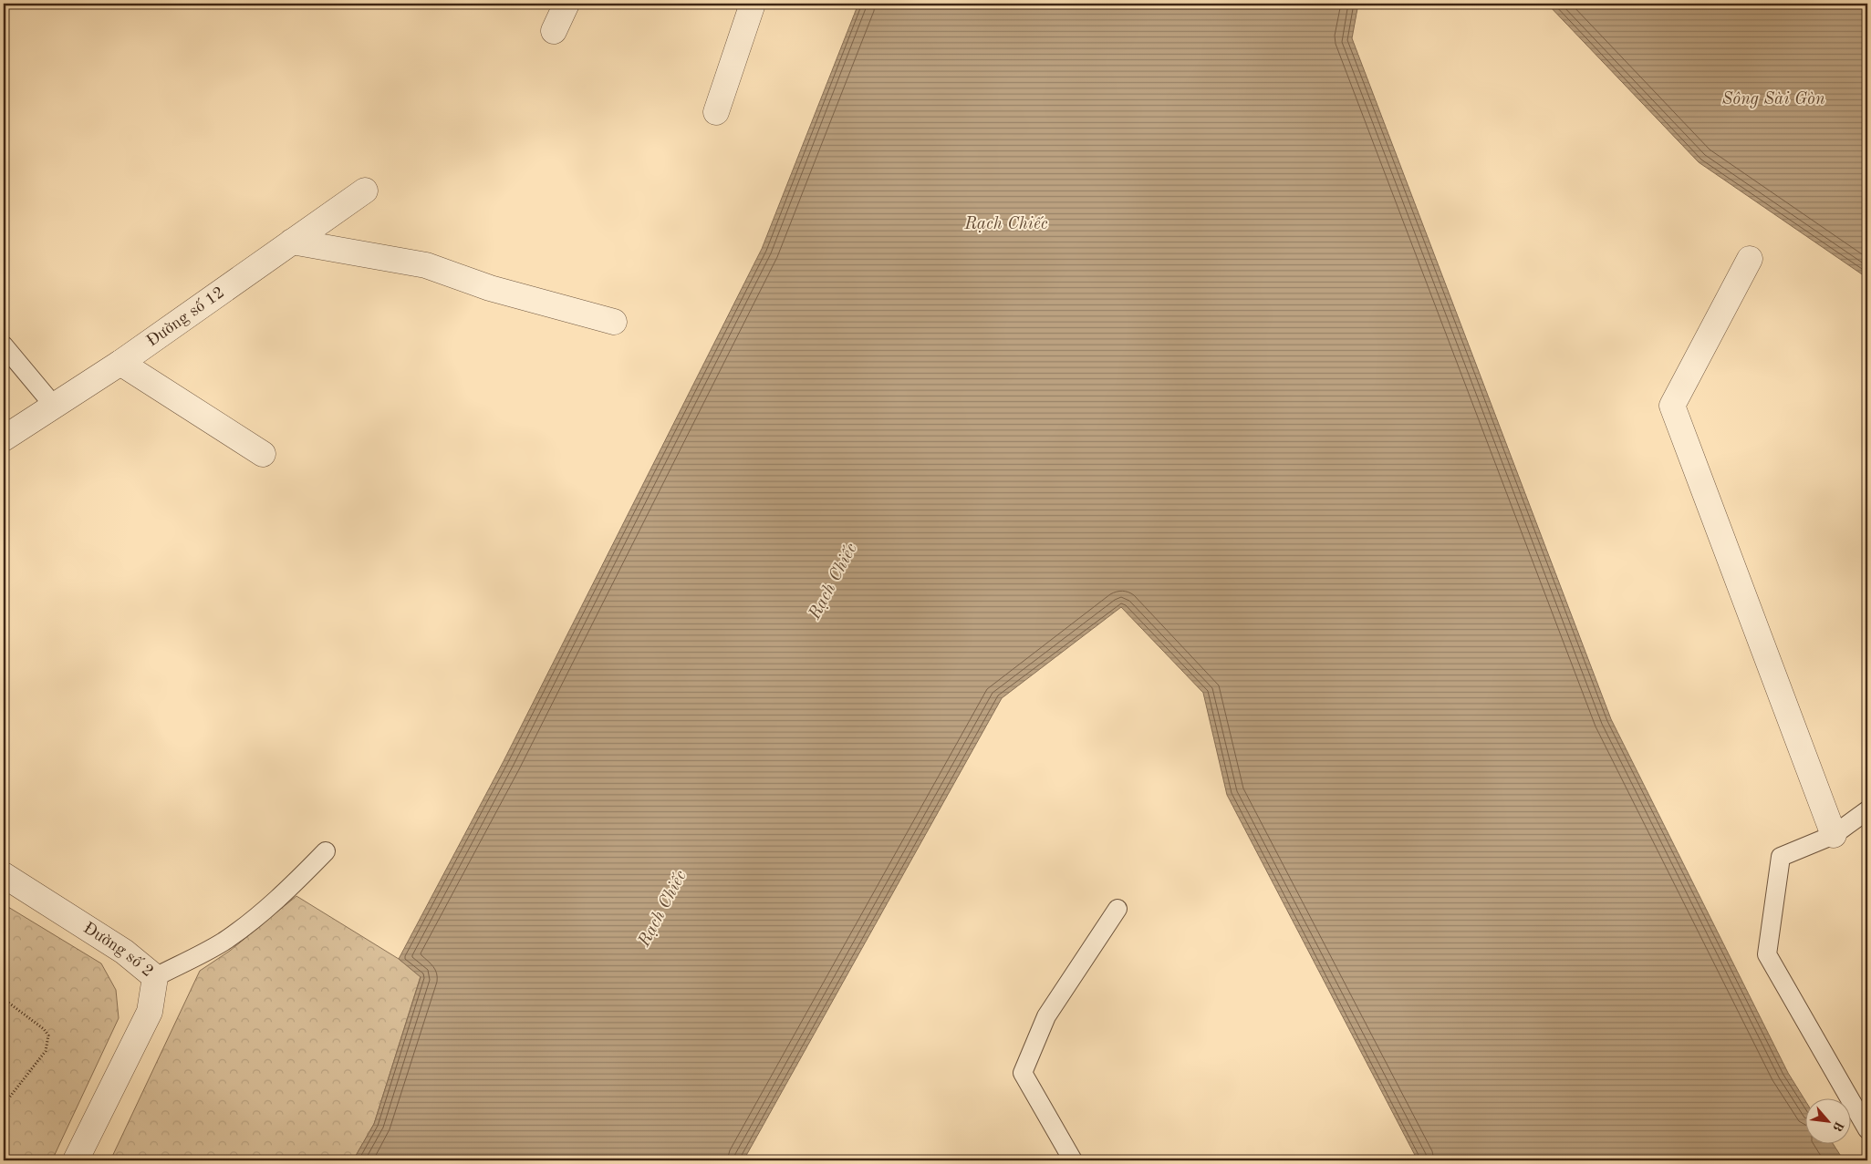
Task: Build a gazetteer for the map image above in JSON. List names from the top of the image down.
{
  "streets": {
    "street": ["Đường số 12", "Đường số 2"]
  },
  "water": ["Sông Sài Gòn", "Rạch Chiếc"],
  "north": "bottom right"
}
